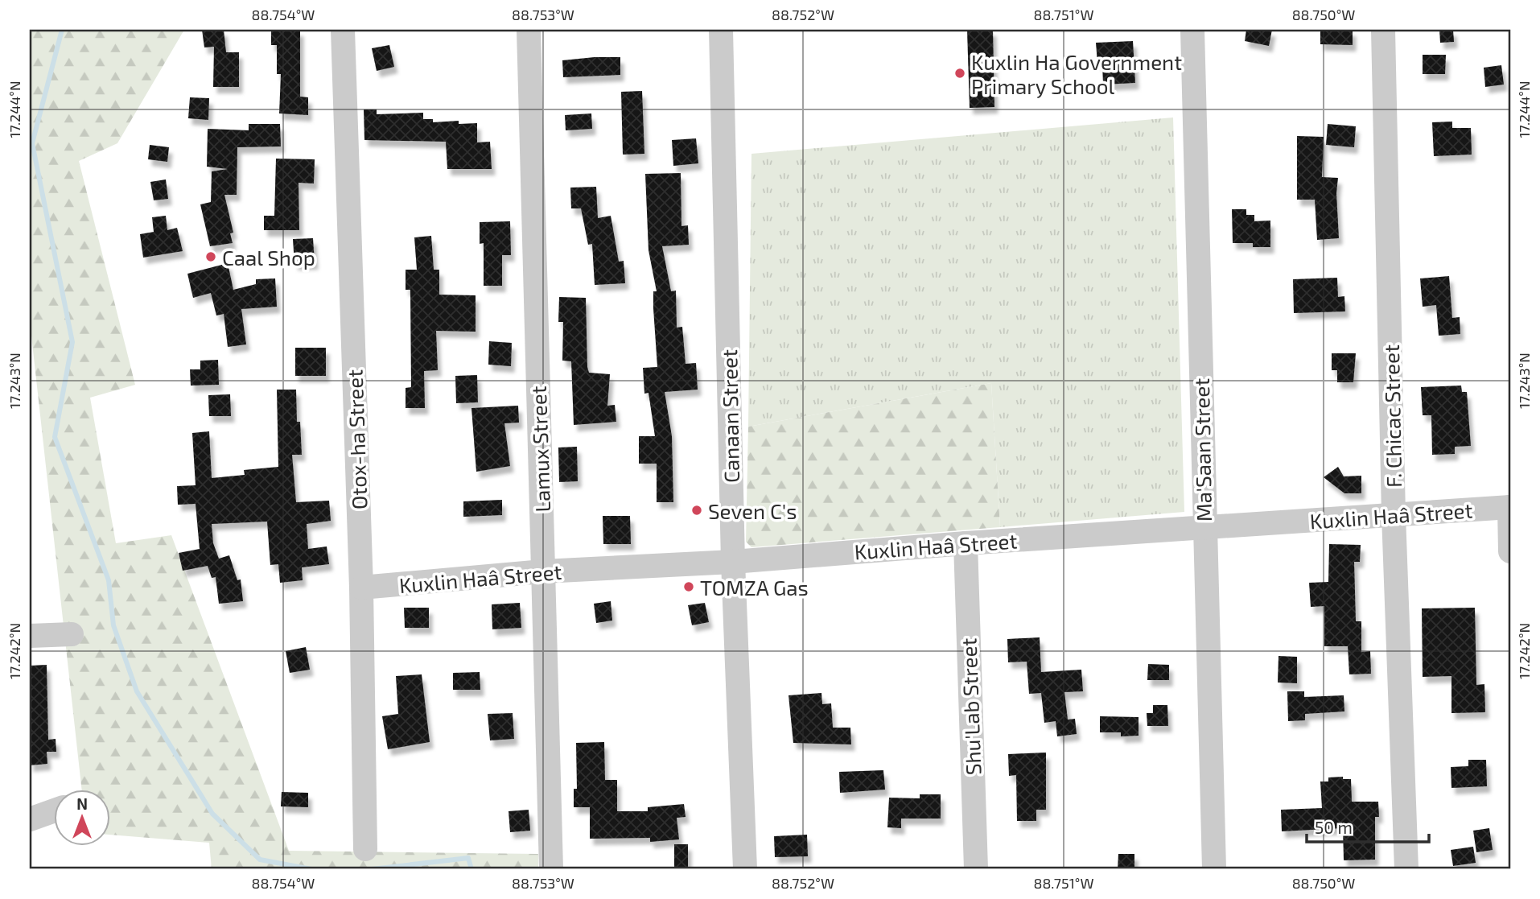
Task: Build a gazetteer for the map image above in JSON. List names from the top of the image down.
{
  "streets": {
    "street": [
      "Canaan Street",
      "F. Chicac Street",
      "Otox-ha Street",
      "Lamux Street",
      "Ma'Saan Street",
      "Kuxlin Haâ Street",
      "Shu'Lab Street"
    ]
  },
  "crossings": [
    ["Canaan Street", "Kuxlin Haâ Street"],
    ["F. Chicac Street", "Kuxlin Haâ Street"],
    ["Otox-ha Street", "Kuxlin Haâ Street"],
    ["Lamux Street", "Kuxlin Haâ Street"],
    ["Ma'Saan Street", "Kuxlin Haâ Street"],
    ["Kuxlin Haâ Street", "Shu'Lab Street"]
  ],
  "places": [
    "Kuxlin Ha Government Primary School",
    "Caal Shop",
    "Seven C's",
    "TOMZA Gas"
  ],
  "scale_bar": "50 m",
  "north": "top",
  "coordinates": [
    "88.754°W",
    "88.753°W",
    "88.752°W",
    "88.751°W",
    "88.750°W",
    "17.244°N",
    "17.243°N",
    "17.242°N"
  ]
}
